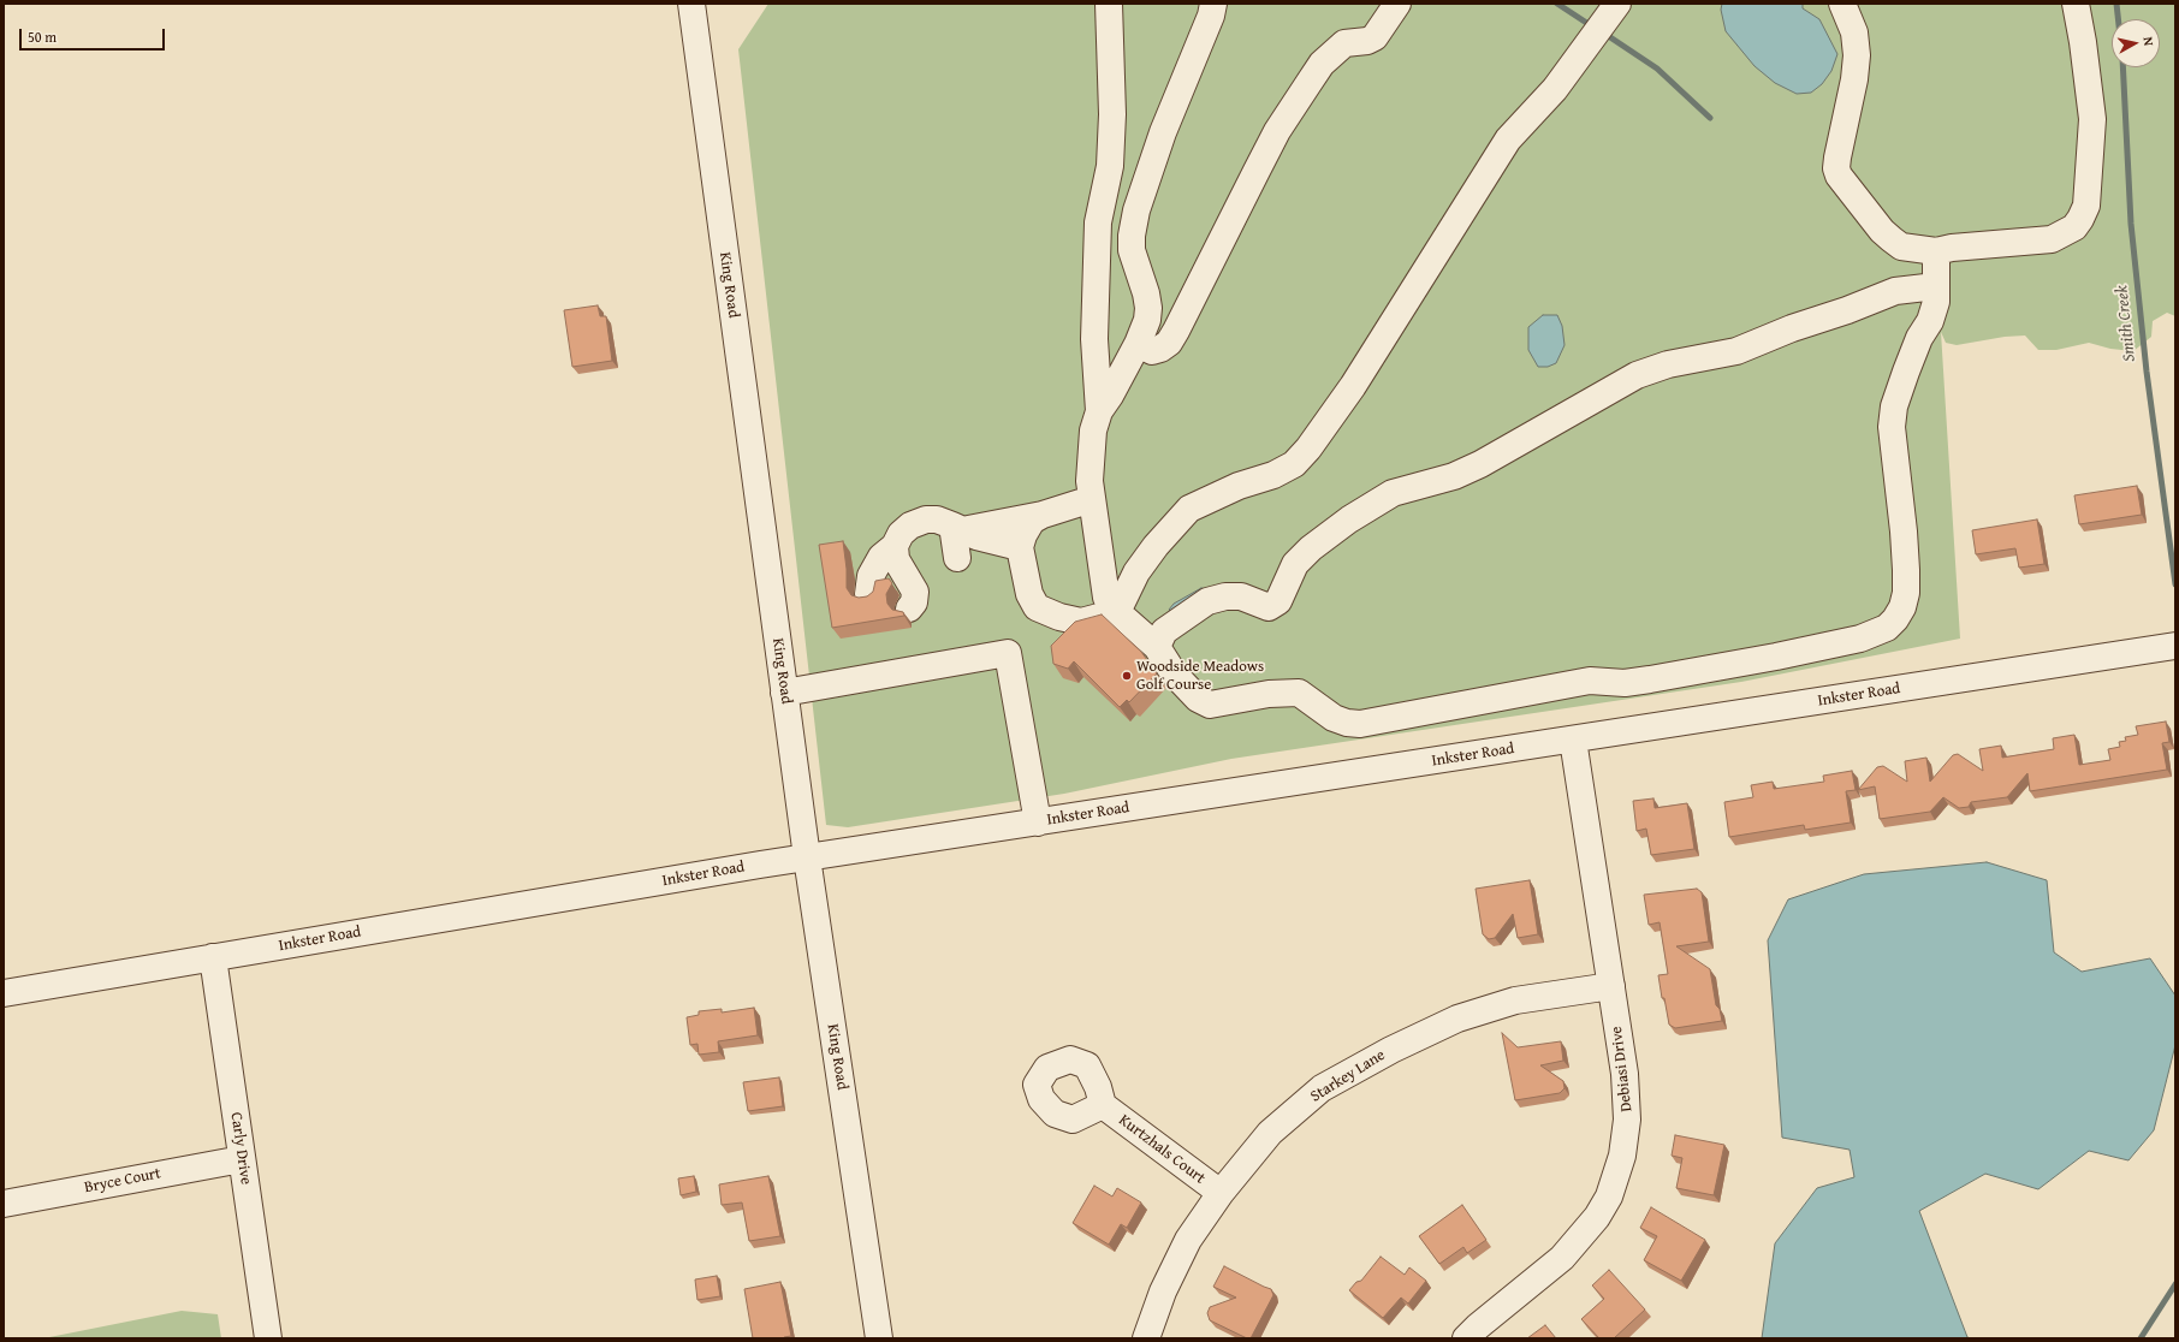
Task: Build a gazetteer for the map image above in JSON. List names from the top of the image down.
{
  "streets": {
    "street": [
      "King Road",
      "Inkster Road",
      "Debiasi Drive",
      "Starkey Lane",
      "Carly Drive",
      "Kurtzhals Court",
      "Bryce Court"
    ]
  },
  "crossings": [
    ["King Road", "Inkster Road"],
    ["Inkster Road", "Debiasi Drive"],
    ["Inkster Road", "Carly Drive"],
    ["Debiasi Drive", "Starkey Lane"],
    ["Starkey Lane", "Kurtzhals Court"],
    ["Carly Drive", "Bryce Court"]
  ],
  "water": ["Smith Creek"],
  "places": ["Woodside Meadows Golf Course"],
  "scale_bar": "50 m",
  "north": "right"
}
